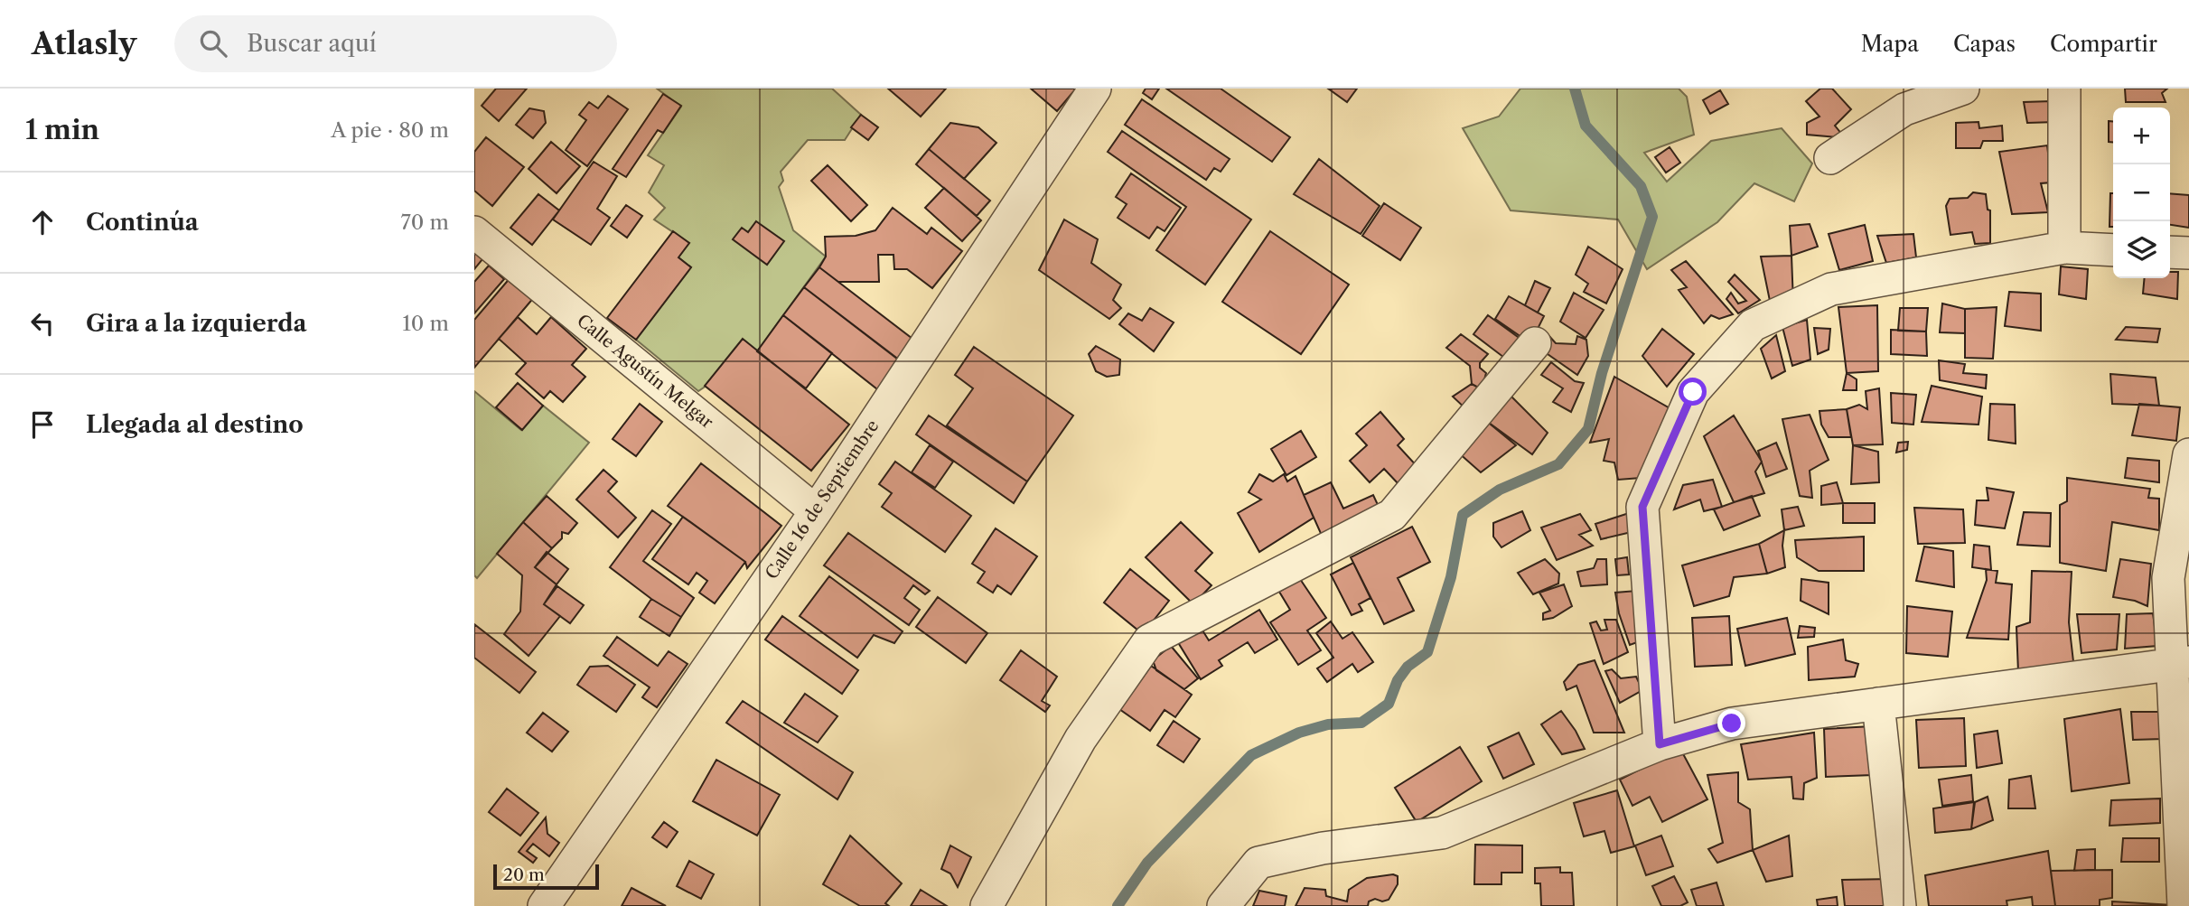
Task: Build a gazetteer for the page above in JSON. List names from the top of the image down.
{
  "streets": {
    "street": ["Calle Agustín Melgar", "Calle 16 de Septiembre"]
  },
  "crossings": [
    ["Calle Agustín Melgar", "Calle 16 de Septiembre"]
  ],
  "scale_bar": "20 m",
  "page": {
    "header": "Atlasly",
    "search": "Buscar aquí",
    "nav": ["Mapa", "Capas", "Compartir"],
    "heading": ["1 min", "A pie · 80 m"],
    "map_buttons": ["+", "−"],
    "list": [
      ["Continúa", "70 m"],
      ["Gira a la izquierda", "10 m"],
      "Llegada al destino"
    ],
    "scale": "20 m"
  }
}
